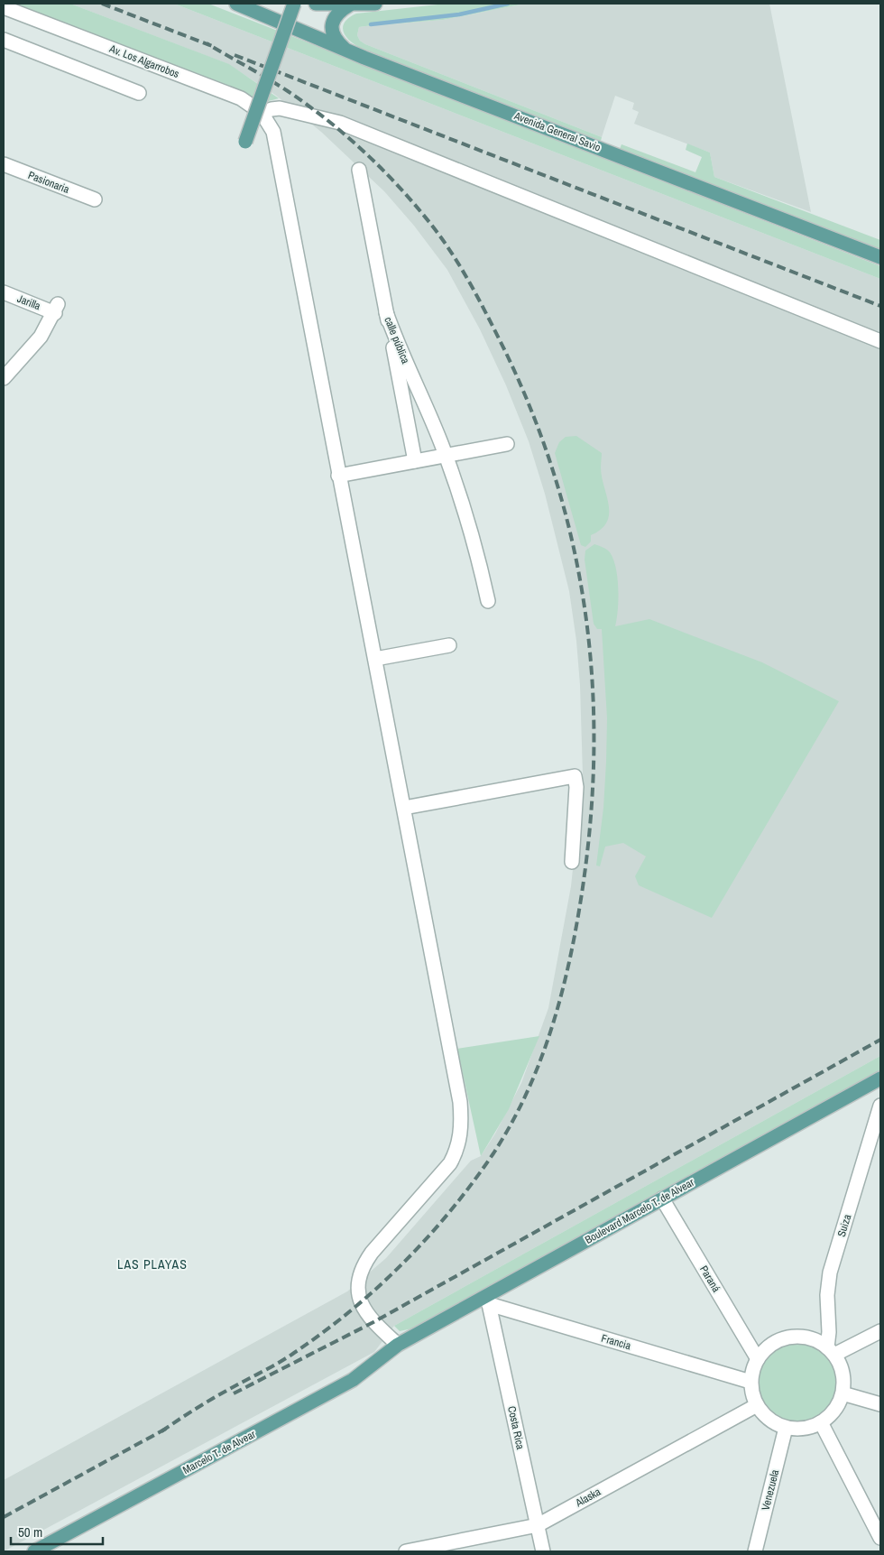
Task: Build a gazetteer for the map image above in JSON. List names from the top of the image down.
{
  "streets": {
    "main road": ["Avenida General Savio", "Boulevard Marcelo T. de Alvear", "Marcelo T. de Alvear"],
    "street": [
      "Av. Los Algarrobos",
      "Pasionaria",
      "Jarilla",
      "calle pública",
      "Suiza",
      "Paraná",
      "Francia",
      "Costa Rica",
      "Venezuela",
      "Alaska"
    ]
  },
  "crossings": [
    ["Boulevard Marcelo T. de Alvear", "Paraná"],
    ["Boulevard Marcelo T. de Alvear", "Francia"],
    ["Boulevard Marcelo T. de Alvear", "Costa Rica"],
    ["Boulevard Marcelo T. de Alvear", "Marcelo T. de Alvear"],
    ["Suiza", "Paraná"],
    ["Suiza", "Francia"],
    ["Suiza", "Venezuela"],
    ["Suiza", "Alaska"],
    ["Paraná", "Francia"],
    ["Paraná", "Venezuela"],
    ["Paraná", "Alaska"],
    ["Francia", "Costa Rica"],
    ["Francia", "Venezuela"],
    ["Francia", "Alaska"],
    ["Costa Rica", "Alaska"],
    ["Venezuela", "Alaska"]
  ],
  "districts": ["LAS PLAYAS"],
  "scale_bar": "50 m"
}
